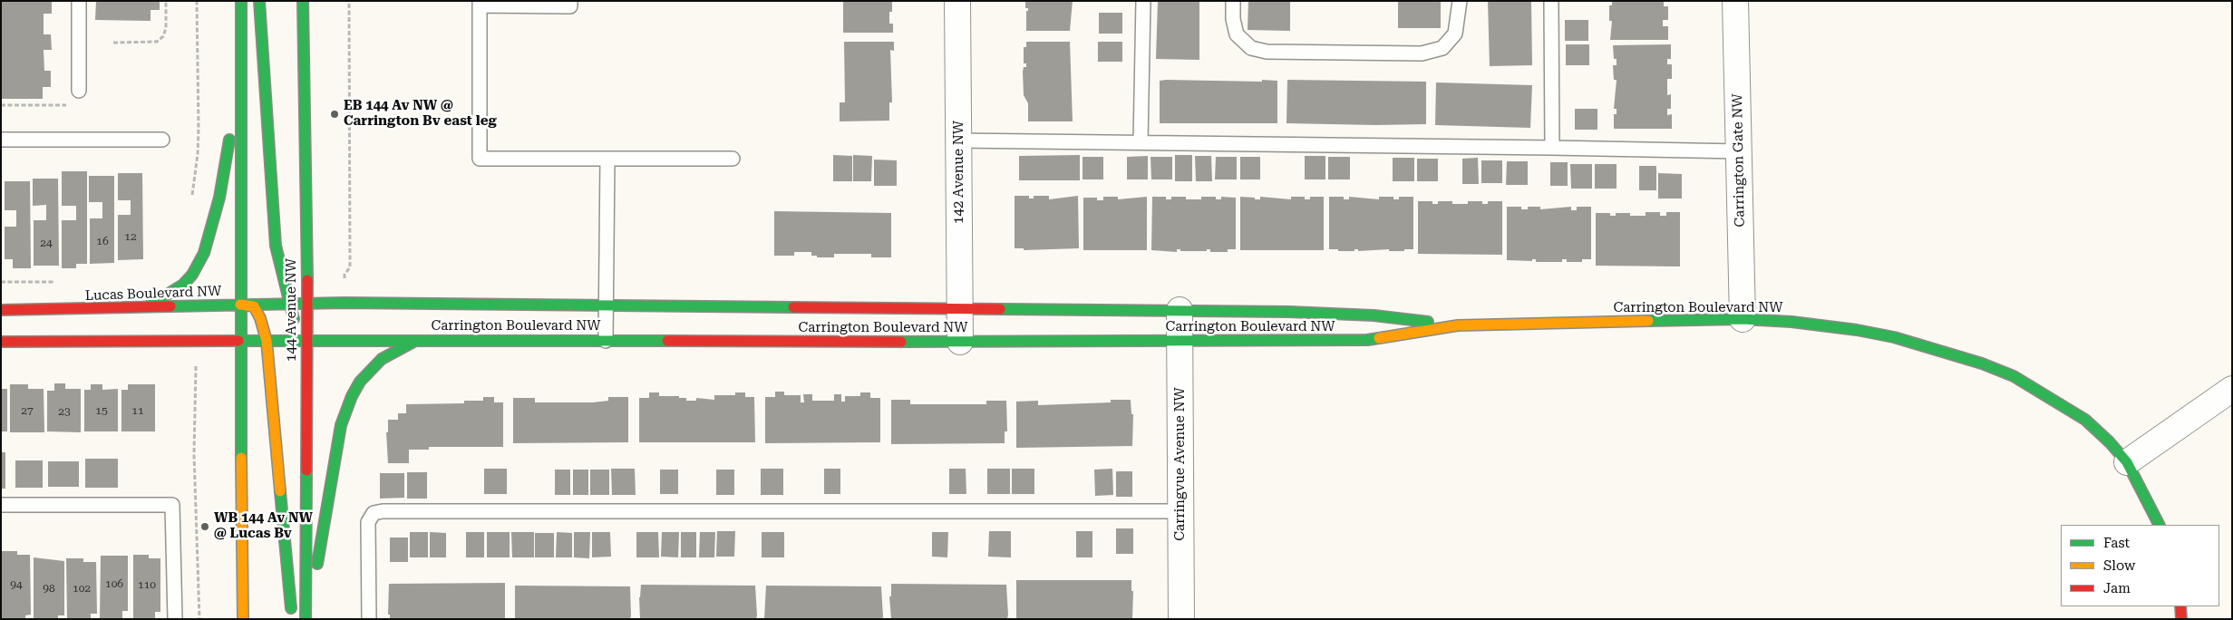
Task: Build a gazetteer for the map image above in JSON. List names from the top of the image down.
{
  "streets": {
    "street": [
      "Carrington Gate NW",
      "142 Avenue NW",
      "Lucas Boulevard NW",
      "Carrington Boulevard NW",
      "144 Avenue NW",
      "Carringvue Avenue NW"
    ]
  },
  "crossings": [
    ["Carrington Gate NW", "Carrington Boulevard NW"],
    ["142 Avenue NW", "Carrington Boulevard NW"],
    ["Lucas Boulevard NW", "Carrington Boulevard NW"],
    ["Lucas Boulevard NW", "144 Avenue NW"],
    ["Carrington Boulevard NW", "144 Avenue NW"],
    ["Carrington Boulevard NW", "Carringvue Avenue NW"]
  ],
  "places": ["EB 144 Av NW @ Carrington Bv east leg", "WB 144 Av NW @ Lucas Bv"],
  "house_numbers": [
    "12",
    "16",
    "24",
    "27",
    "15",
    "11",
    "23",
    "106",
    "94",
    "110",
    "98",
    "102"
  ],
  "legend": ["Fast", "Slow", "Jam"]
}
